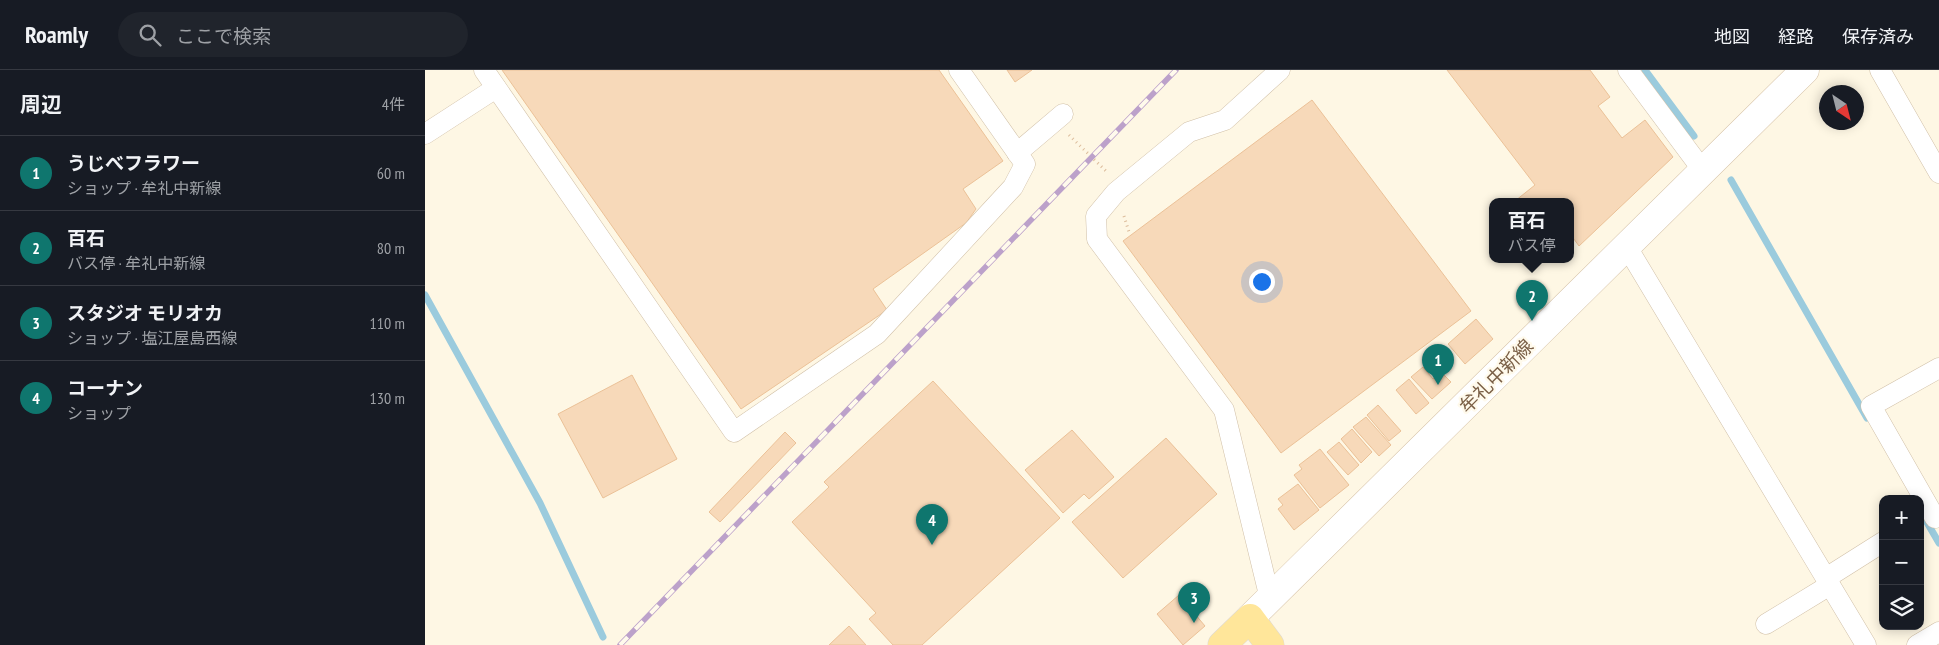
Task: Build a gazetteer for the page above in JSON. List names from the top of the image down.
{
  "streets": {
    "main road": ["牟礼中新線"]
  },
  "north": "bottom right",
  "page": {
    "header": "Roamly",
    "search": "ここで検索",
    "nav": ["地図", "経路", "保存済み"],
    "heading": ["周辺", "4件"],
    "list": [
      {
        "mark": "1",
        "name": "うじべフラワー",
        "note": "ショップ · 牟礼中新線",
        "value": "60 m"
      },
      {
        "mark": "2",
        "name": "百石",
        "note": "バス停 · 牟礼中新線",
        "value": "80 m"
      },
      {
        "mark": "3",
        "name": "スタジオ モリオカ",
        "note": "ショップ · 塩江屋島西線",
        "value": "110 m"
      },
      {
        "mark": "4",
        "name": "コーナン",
        "note": "ショップ",
        "value": "130 m"
      }
    ],
    "popup": ["百石", "バス停"],
    "pins": [
      "2",
      "1",
      "4",
      "3"
    ],
    "map_buttons": ["+", "−"]
  }
}
